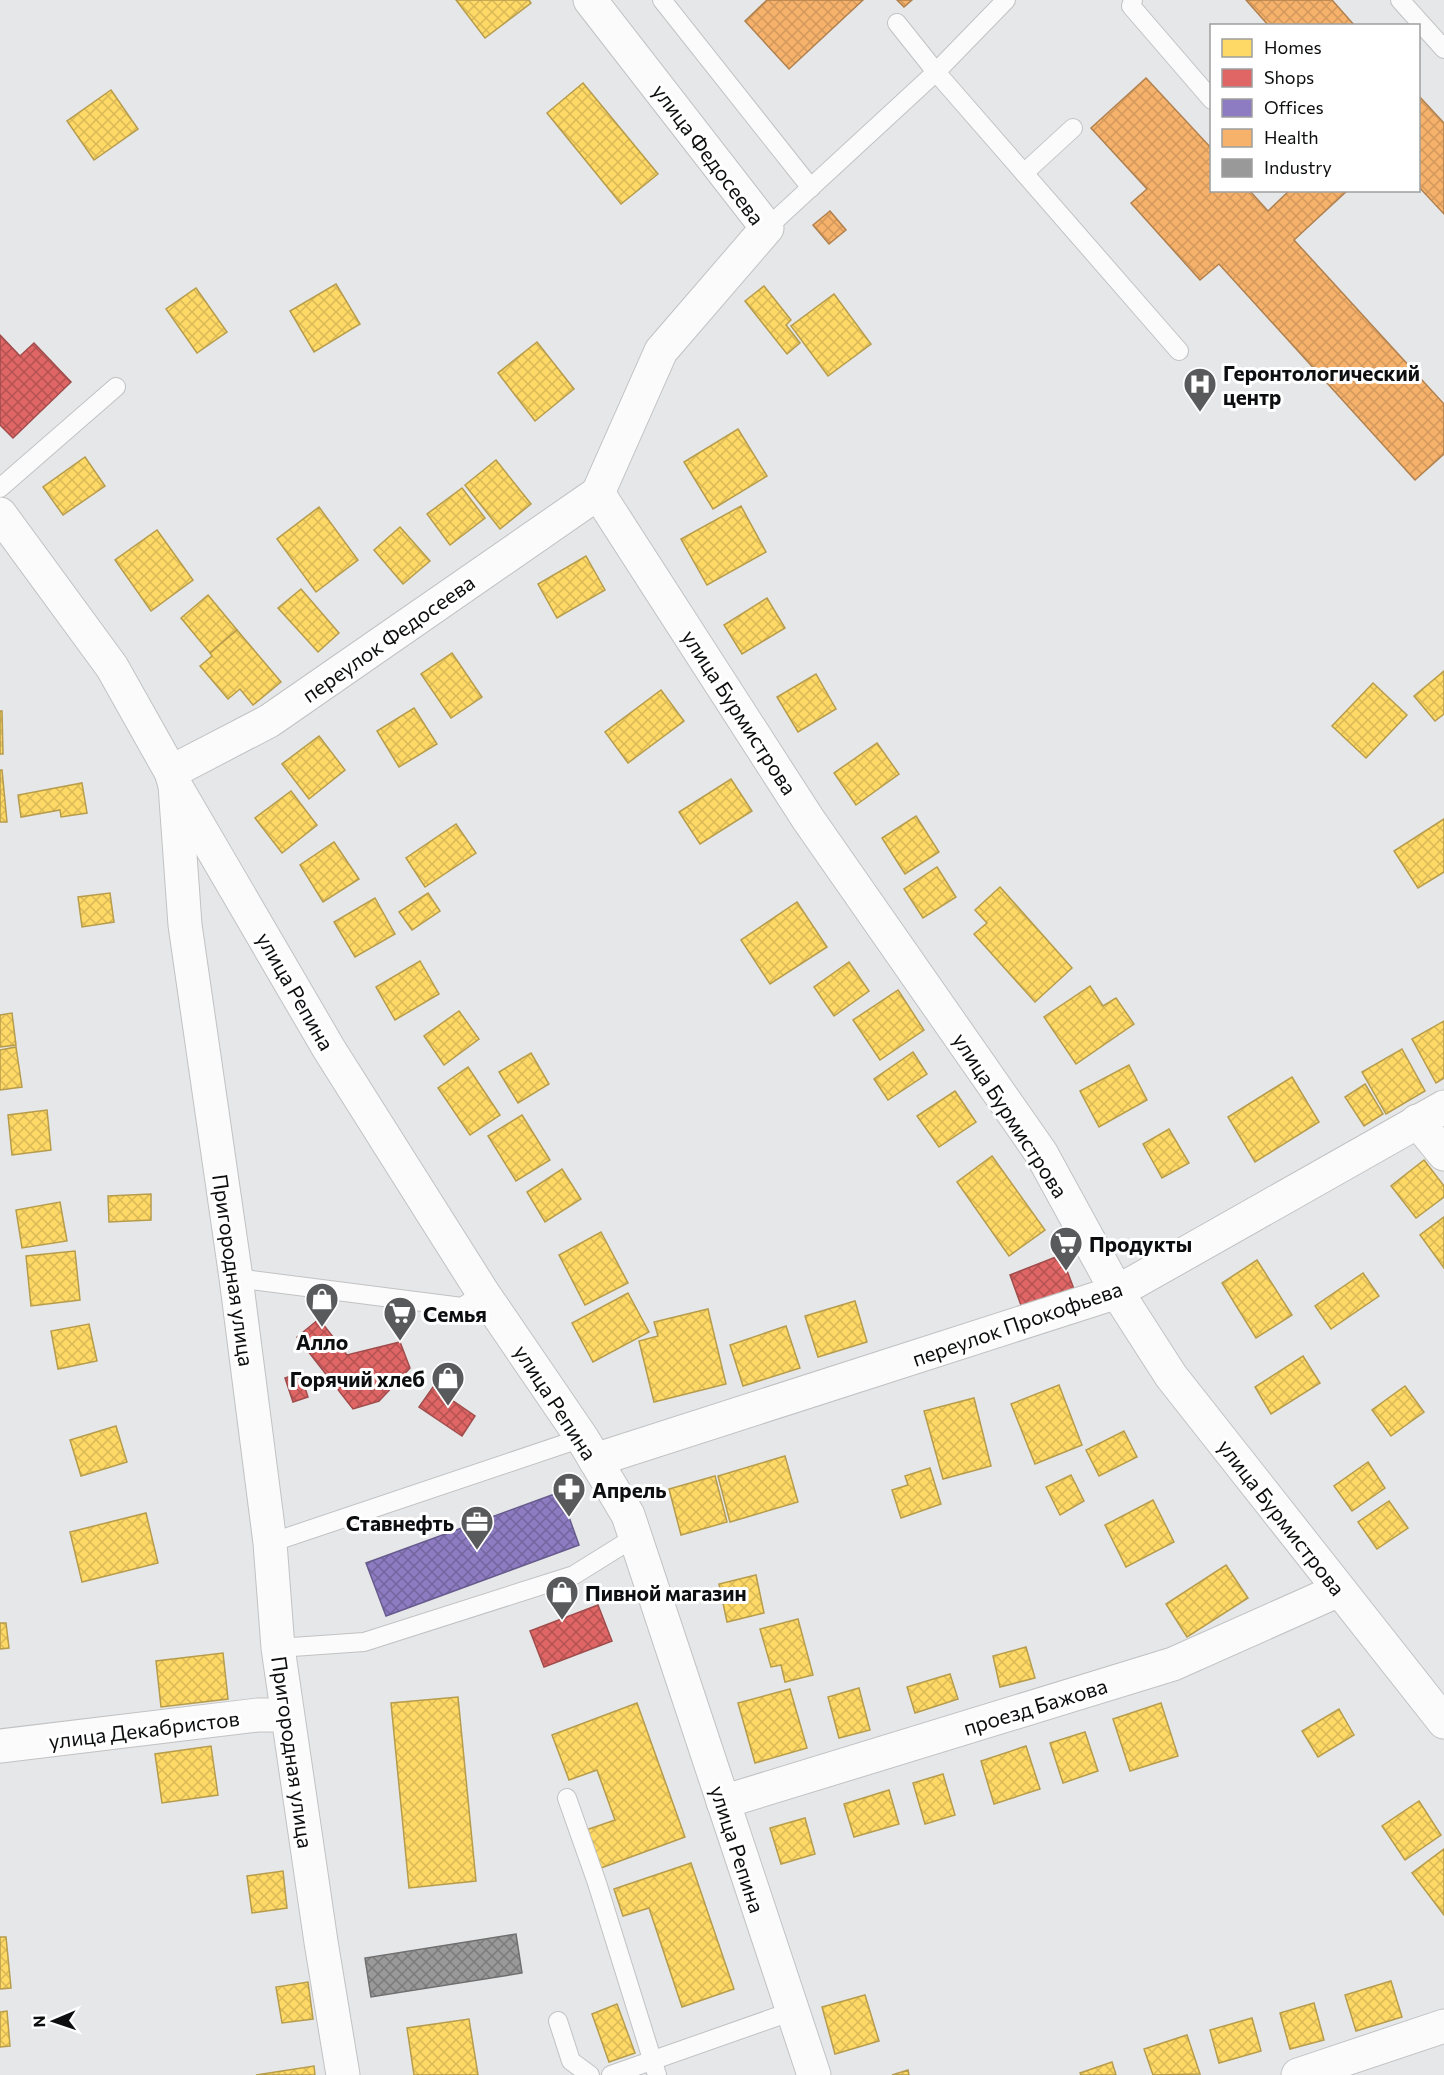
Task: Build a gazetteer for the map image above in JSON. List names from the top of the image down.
{
  "streets": {
    "street": [
      "улица Федосеева",
      "переулок Федосеева",
      "улица Бурмистрова",
      "улица Репина",
      "Пригородная улица",
      "переулок Прокофьева",
      "проезд Бажова",
      "улица Декабристов"
    ]
  },
  "crossings": [
    ["улица Федосеева", "переулок Федосеева"],
    ["улица Федосеева", "улица Бурмистрова"],
    ["переулок Федосеева", "улица Бурмистрова"],
    ["переулок Федосеева", "улица Репина"],
    ["переулок Федосеева", "Пригородная улица"],
    ["улица Бурмистрова", "переулок Прокофьева"],
    ["улица Бурмистрова", "проезд Бажова"],
    ["улица Репина", "Пригородная улица"],
    ["улица Репина", "переулок Прокофьева"],
    ["улица Репина", "проезд Бажова"],
    ["Пригородная улица", "улица Декабристов"]
  ],
  "places": {
    "hospital": ["Геронтологический центр"],
    "supermarket": ["Продукты", "Семья"],
    "shop": ["Алло", "Горячий хлеб", "Пивной магазин"],
    "pharmacy": ["Апрель"],
    "office": ["Ставнефть"]
  },
  "legend": [
    "Homes",
    "Shops",
    "Offices",
    "Health",
    "Industry"
  ],
  "north": "left"
}
